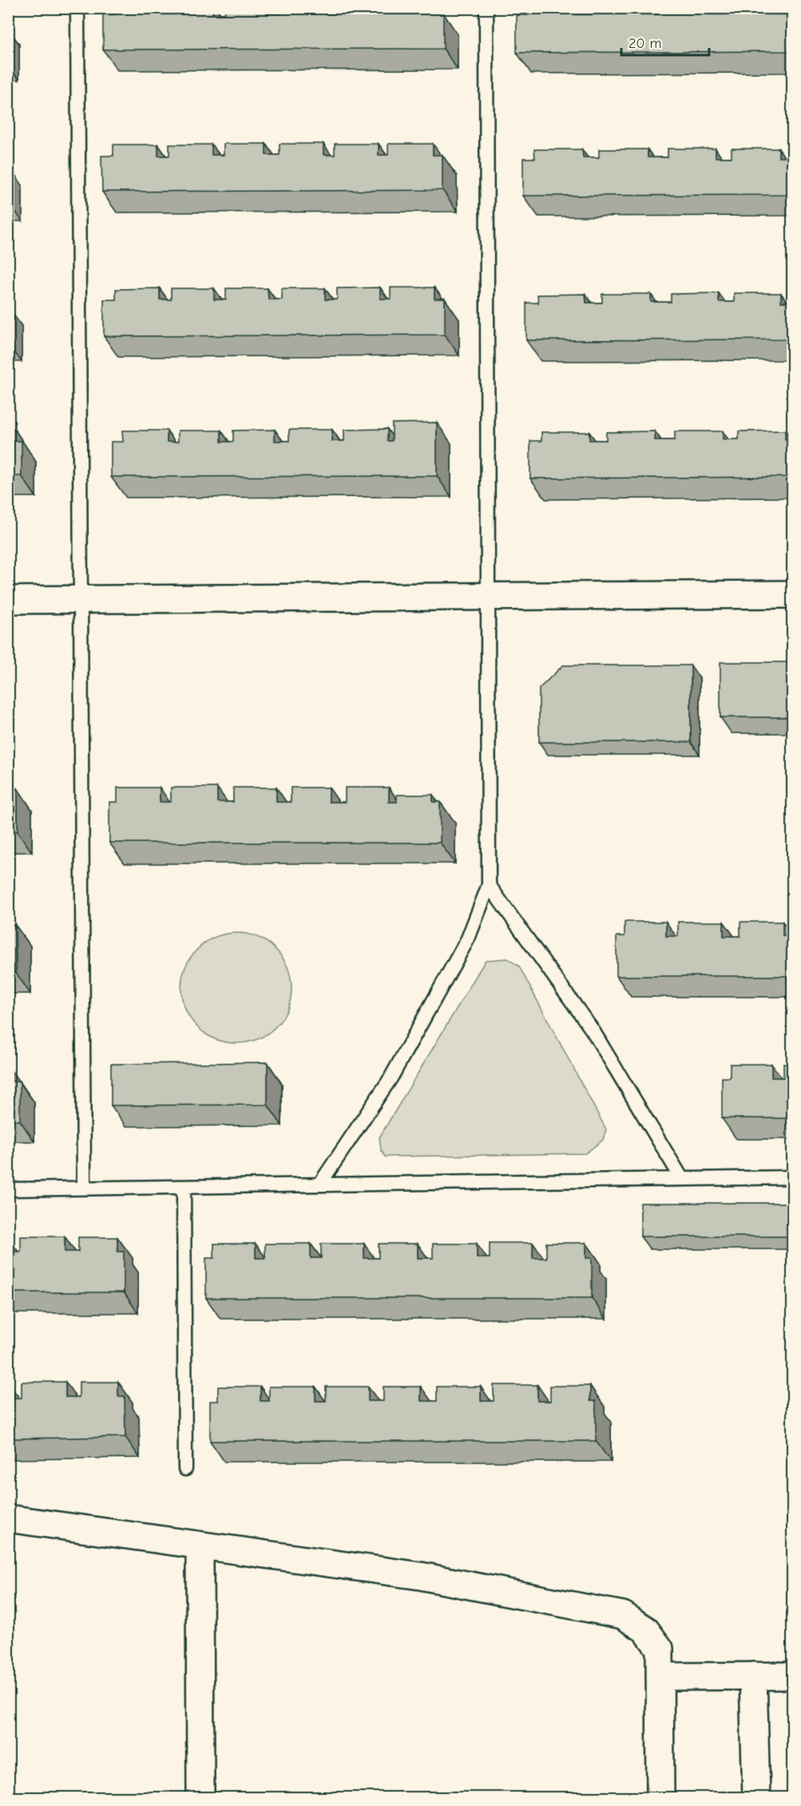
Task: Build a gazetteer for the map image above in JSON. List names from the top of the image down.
{
  "scale_bar": "20 m"
}
